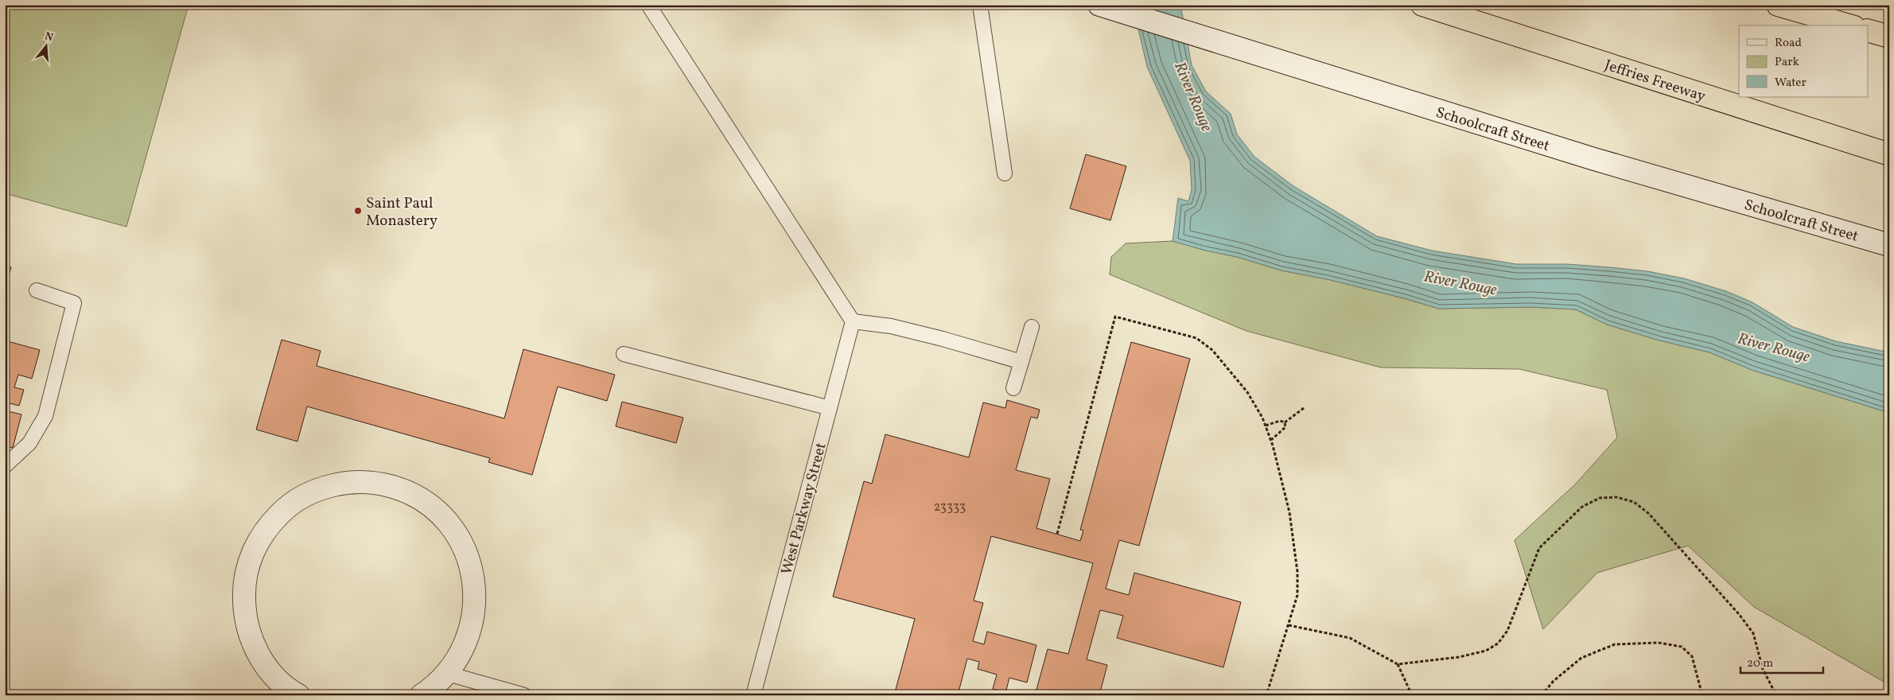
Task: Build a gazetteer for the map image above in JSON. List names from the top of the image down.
{
  "streets": {
    "highway": ["Jeffries Freeway"],
    "main road": ["Schoolcraft Street"],
    "lane": ["West Parkway Street"]
  },
  "water": ["River Rouge"],
  "places": ["Saint Paul Monastery"],
  "house_numbers": ["23333"],
  "legend": ["Road", "Park", "Water"],
  "scale_bar": "20 m",
  "north": "top"
}
